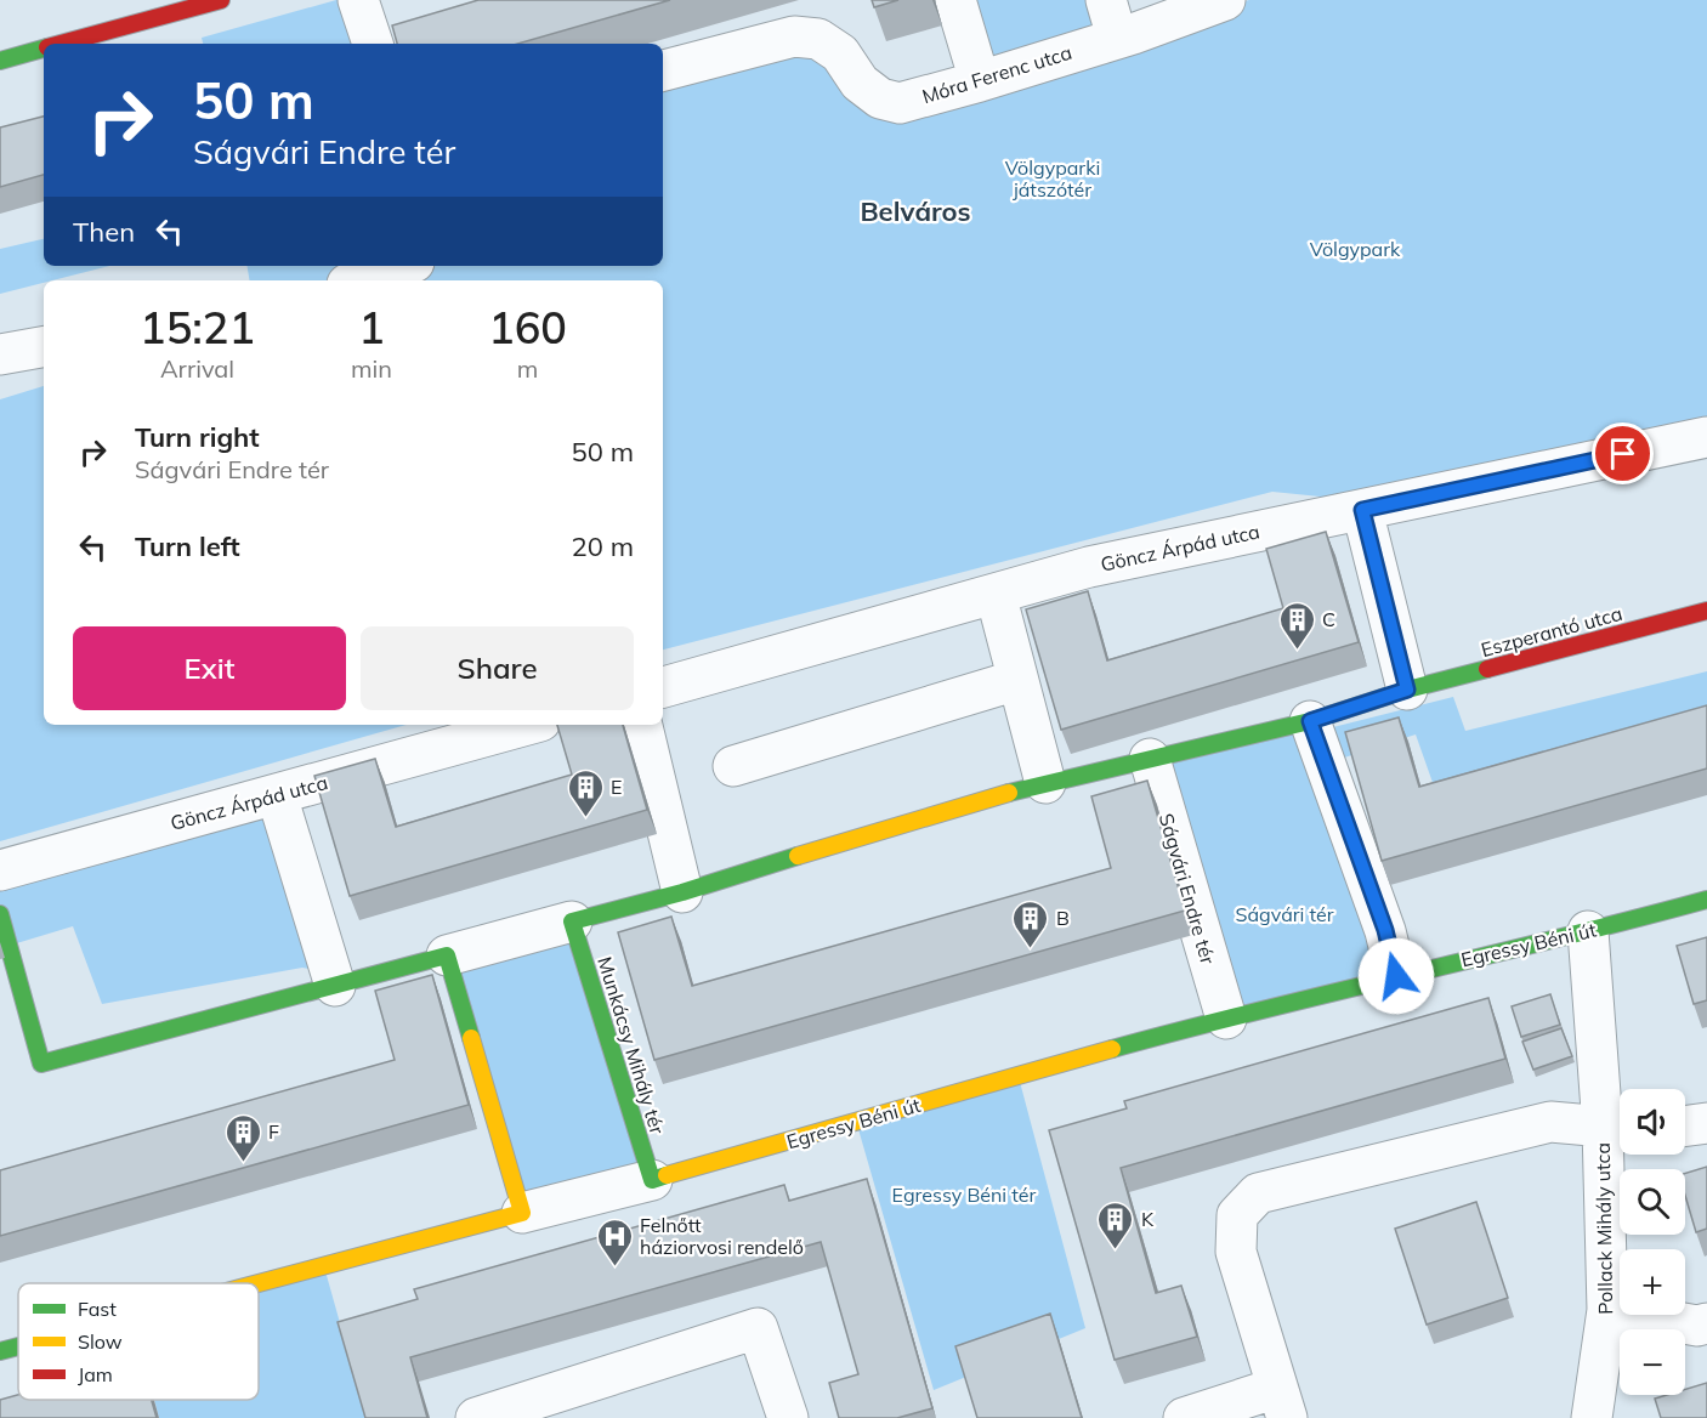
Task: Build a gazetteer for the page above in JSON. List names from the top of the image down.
{
  "streets": {
    "street": [
      "Móra Ferenc utca",
      "Göncz Árpád utca",
      "Eszperantó utca",
      "Ságvári Endre tér",
      "Egressy Béni út",
      "Munkácsy Mihály tér",
      "Pollack Mihály utca"
    ]
  },
  "crossings": [
    ["Ságvári Endre tér", "Egressy Béni út"],
    ["Egressy Béni út", "Munkácsy Mihály tér"],
    ["Egressy Béni út", "Pollack Mihály utca"]
  ],
  "districts": ["Belváros"],
  "parks": [
    "Völgyparki játszótér",
    "Völgypark",
    "Ságvári tér",
    "Egressy Béni tér"
  ],
  "places": {
    "building": [
      "C",
      "E",
      "B",
      "F",
      "K"
    ],
    "hospital": ["Felnőtt háziorvosi rendelő"]
  },
  "legend": ["Fast", "Slow", "Jam"],
  "page": {
    "turn": ["50 m", "Ságvári Endre tér"],
    "then": "Then",
    "eta": [
      "15:21",
      "Arrival",
      "1",
      "min",
      "160",
      "m"
    ],
    "list": [
      {
        "name": "Turn right",
        "note": "Ságvári Endre tér",
        "value": "50 m"
      },
      {
        "name": "Turn left",
        "value": "20 m"
      }
    ],
    "buttons": ["Exit", "Share"],
    "map_buttons": ["+", "−"]
  }
}
